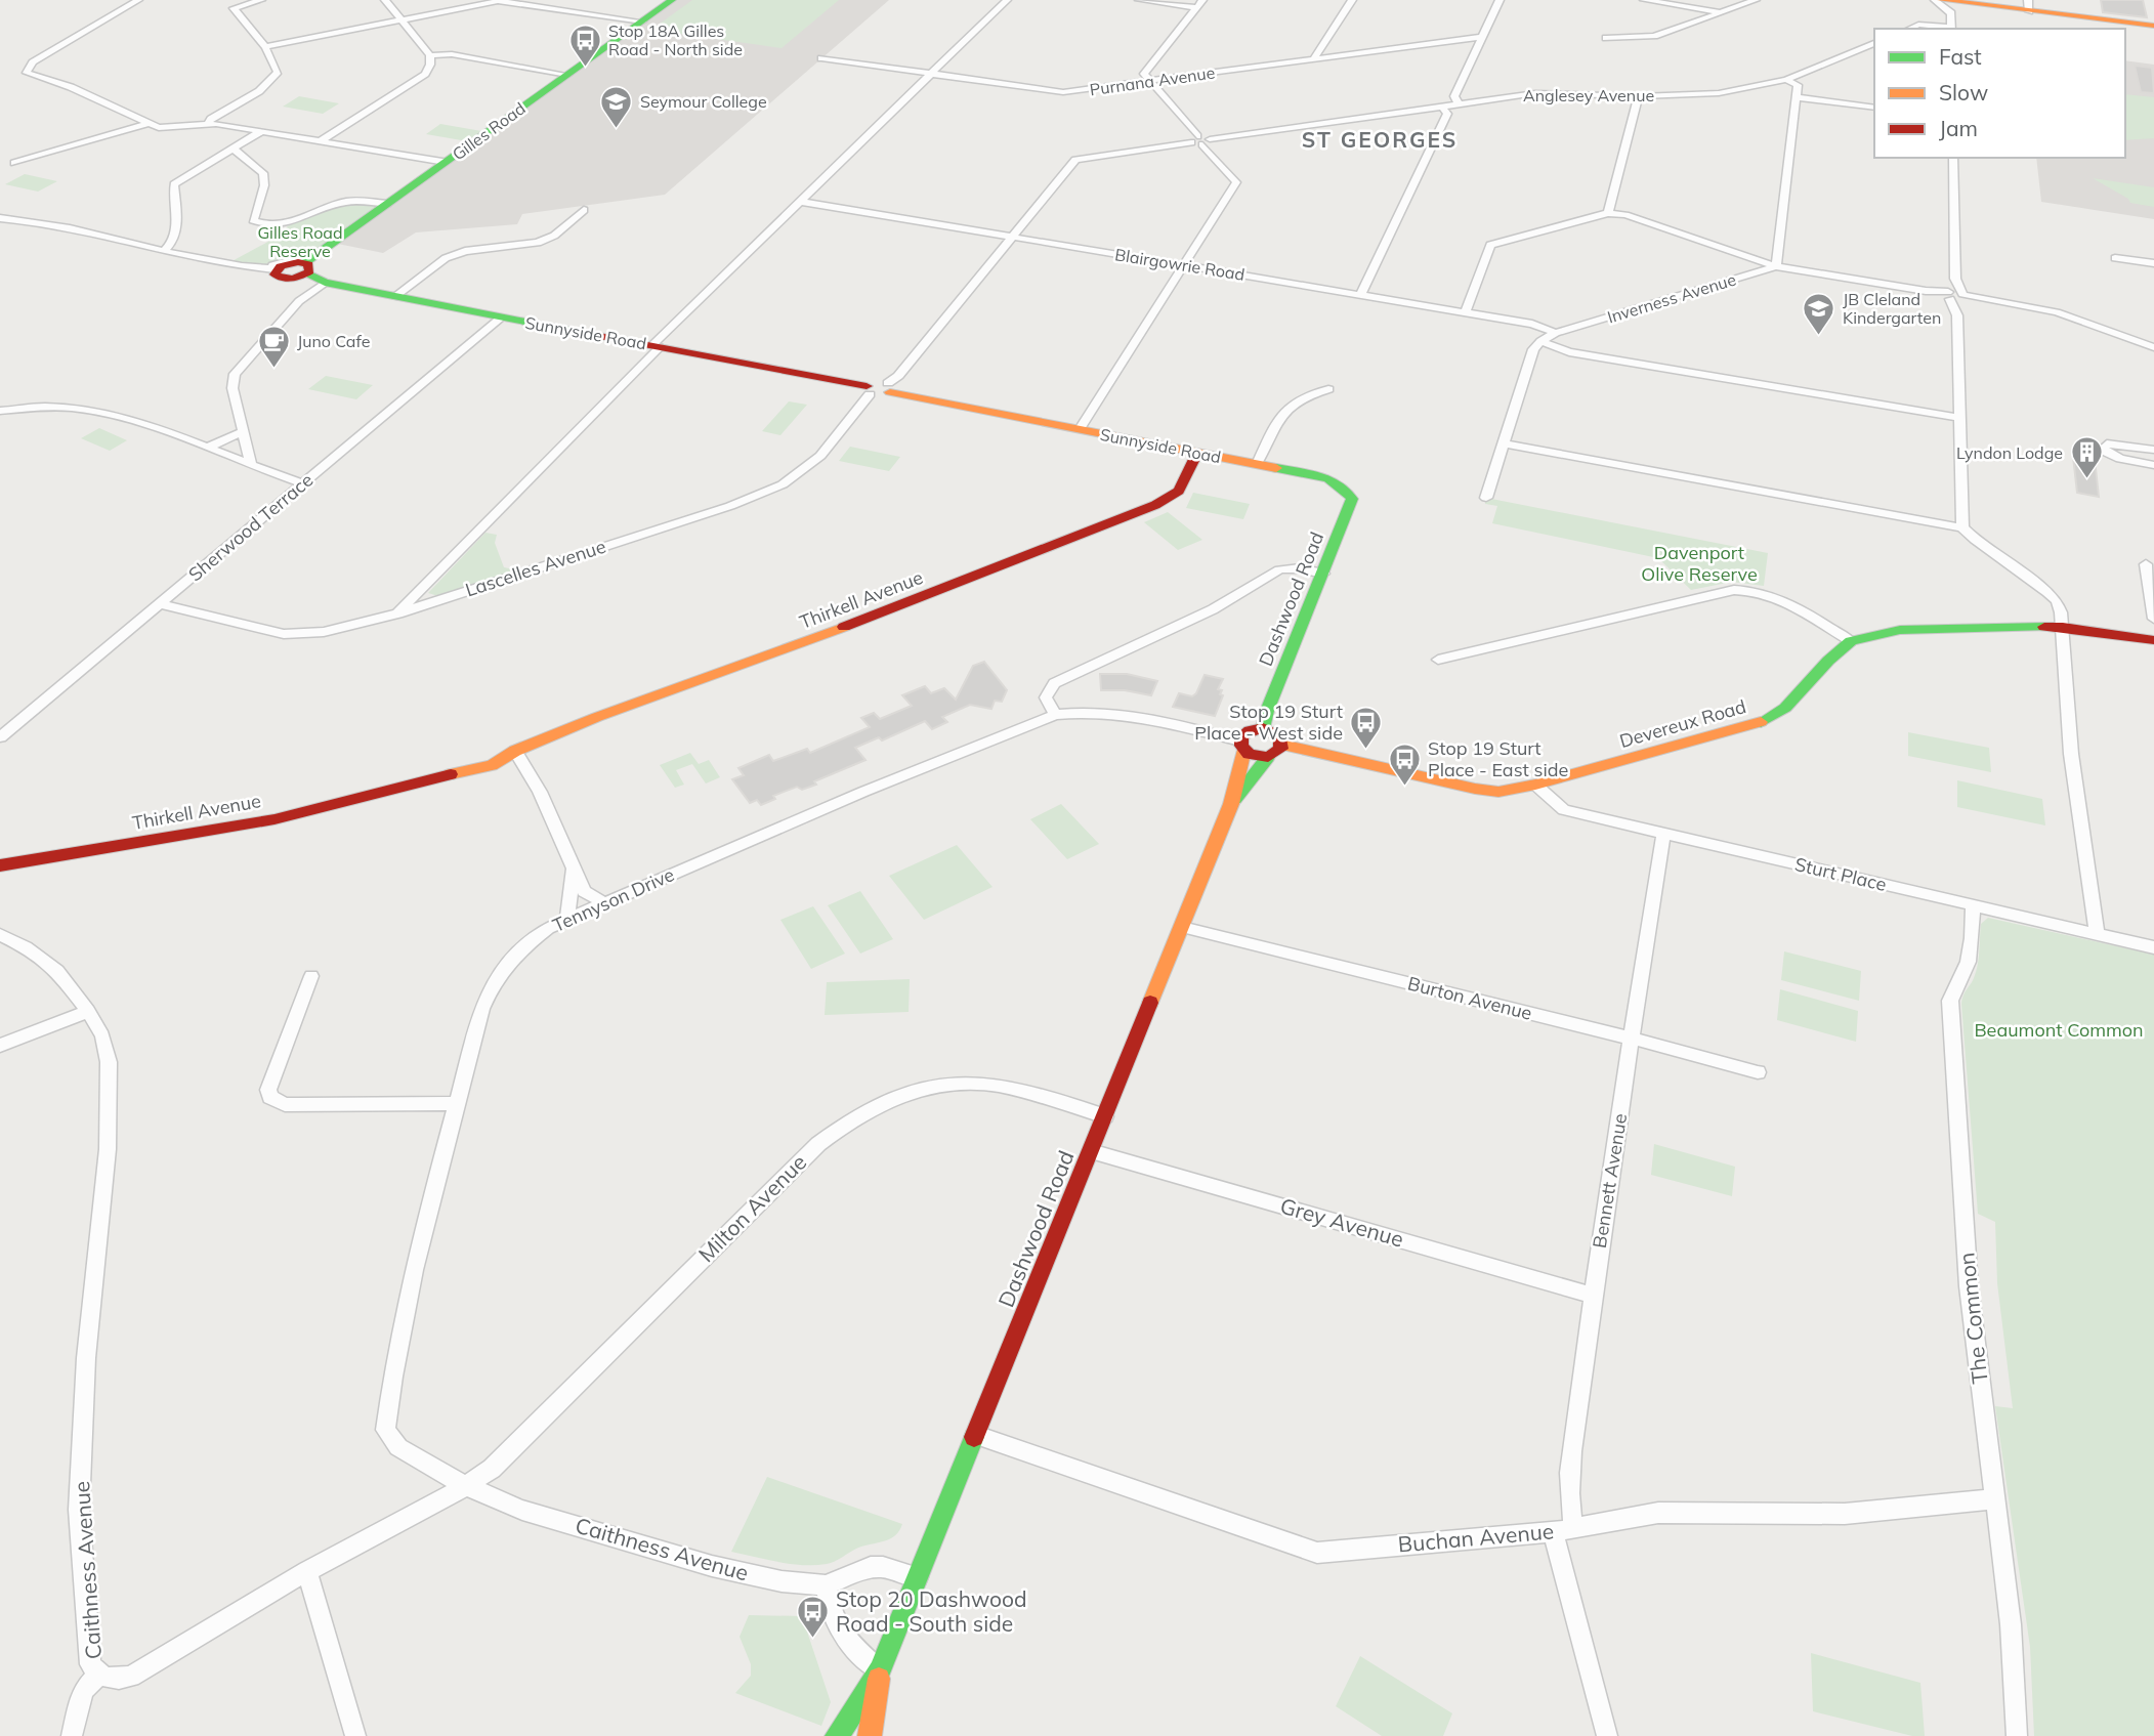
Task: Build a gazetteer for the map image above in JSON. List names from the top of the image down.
{
  "streets": {
    "main road": [
      "Gilles Road",
      "Sunnyside Road",
      "Dashwood Road",
      "Thirkell Avenue",
      "Devereux Road"
    ],
    "street": [
      "Purnana Avenue",
      "Anglesey Avenue",
      "Blairgowrie Road",
      "Inverness Avenue",
      "Sherwood Terrace",
      "Lascelles Avenue",
      "Sturt Place",
      "Tennyson Drive",
      "Burton Avenue",
      "Bennett Avenue",
      "Milton Avenue",
      "Grey Avenue",
      "The Common",
      "Buchan Avenue",
      "Caithness Avenue"
    ]
  },
  "crossings": [
    ["Anglesey Avenue", "Blairgowrie Road"],
    ["Anglesey Avenue", "Sunnyside Road"],
    ["Gilles Road", "Sunnyside Road"],
    ["Blairgowrie Road", "Inverness Avenue"],
    ["Sunnyside Road", "Sherwood Terrace"],
    ["Sunnyside Road", "Lascelles Avenue"],
    ["Sunnyside Road", "Dashwood Road"],
    ["Sunnyside Road", "Thirkell Avenue"],
    ["Sherwood Terrace", "Lascelles Avenue"],
    ["Dashwood Road", "Devereux Road"],
    ["Dashwood Road", "Tennyson Drive"],
    ["Dashwood Road", "Burton Avenue"],
    ["Dashwood Road", "Milton Avenue"],
    ["Dashwood Road", "Grey Avenue"],
    ["Dashwood Road", "Buchan Avenue"],
    ["Dashwood Road", "Caithness Avenue"],
    ["Devereux Road", "Sturt Place"],
    ["Devereux Road", "Tennyson Drive"],
    ["Sturt Place", "Bennett Avenue"],
    ["Sturt Place", "The Common"],
    ["Tennyson Drive", "Milton Avenue"],
    ["Tennyson Drive", "Caithness Avenue"],
    ["Burton Avenue", "Bennett Avenue"],
    ["Bennett Avenue", "Grey Avenue"],
    ["Bennett Avenue", "Buchan Avenue"],
    ["Milton Avenue", "Caithness Avenue"],
    ["The Common", "Buchan Avenue"]
  ],
  "districts": ["ST GEORGES"],
  "parks": ["Gilles Road Reserve", "Davenport Olive Reserve", "Beaumont Common"],
  "places": {
    "bus stop": [
      "Stop 18A Gilles Road - North side",
      "Stop 19 Sturt Place - West side",
      "Stop 19 Sturt Place - East side",
      "Stop 20 Dashwood Road - South side"
    ],
    "school or university": ["Seymour College", "JB Cleland Kindergarten"],
    "cafe": ["Juno Cafe"],
    "building": ["Lyndon Lodge"]
  },
  "legend": ["Fast", "Slow", "Jam"]
}
